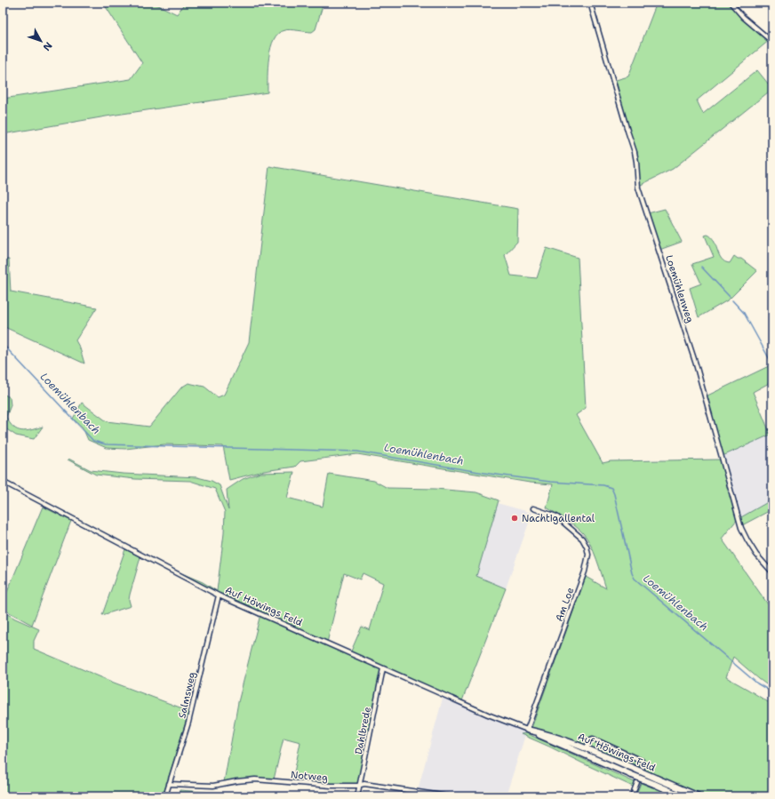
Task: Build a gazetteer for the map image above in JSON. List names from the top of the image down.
{
  "streets": {
    "main road": ["Auf Höwings Feld"],
    "street": [
      "Loemühlenweg",
      "Am Loe",
      "Salmsweg",
      "Dahlbrede",
      "Notweg"
    ]
  },
  "crossings": [
    ["Am Loe", "Auf Höwings Feld"],
    ["Auf Höwings Feld", "Salmsweg"],
    ["Auf Höwings Feld", "Dahlbrede"],
    ["Salmsweg", "Notweg"],
    ["Dahlbrede", "Notweg"]
  ],
  "water": ["Loemühlenbach"],
  "places": ["Nachtigallental"],
  "north": "bottom right"
}
